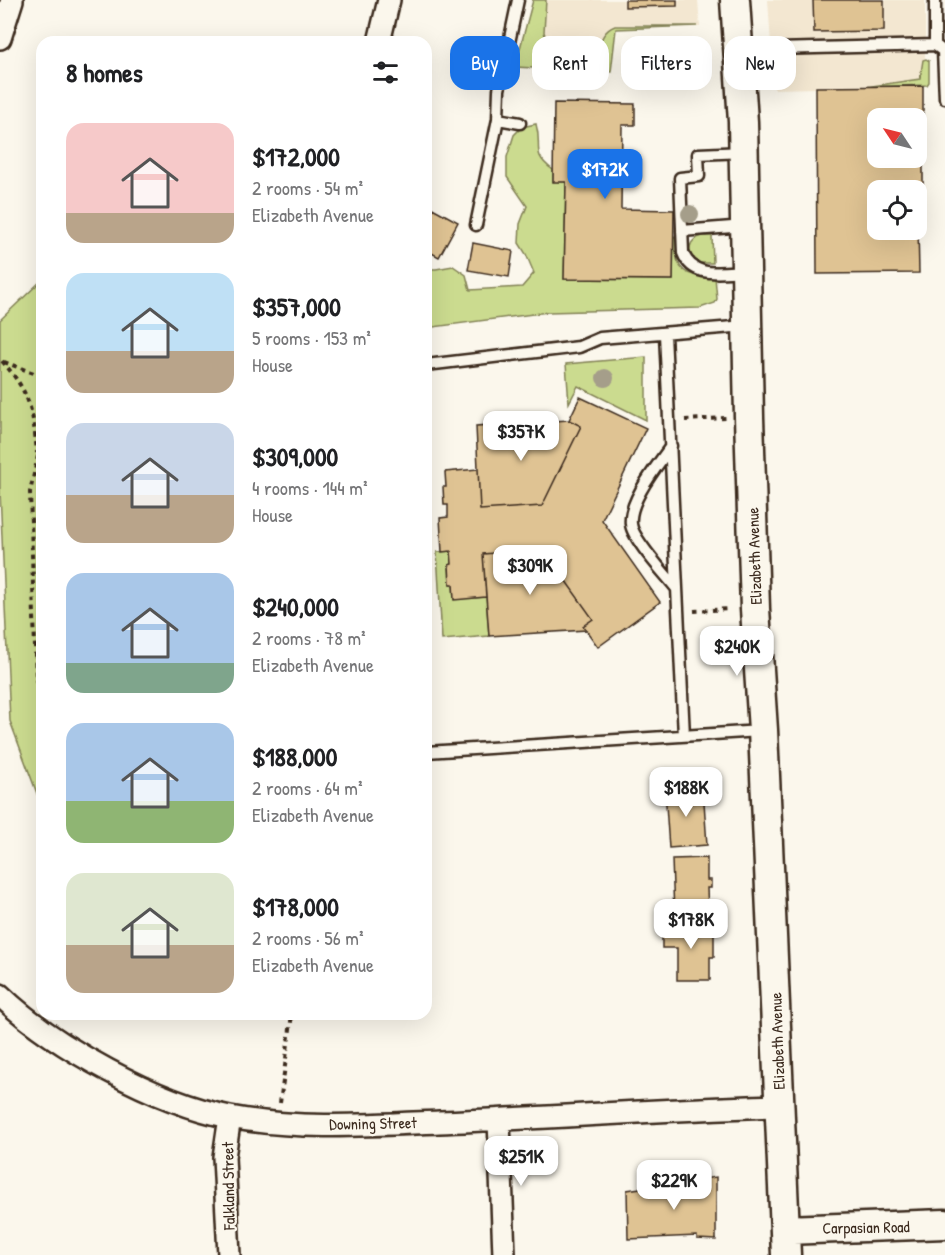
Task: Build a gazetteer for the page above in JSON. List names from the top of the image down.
{
  "streets": {
    "main road": ["Elizabeth Avenue", "Carpasian Road"],
    "street": ["Downing Street", "Falkland Street"]
  },
  "crossings": [
    ["Elizabeth Avenue", "Downing Street"],
    ["Elizabeth Avenue", "Carpasian Road"],
    ["Downing Street", "Falkland Street"]
  ],
  "north": "top left",
  "page": {
    "chip": [
      "Buy",
      "Rent",
      "Filters",
      "New"
    ],
    "heading": "8 homes",
    "list": [
      {
        "name": "$172,000",
        "note": "2 rooms · 54 m² · Elizabeth Avenue"
      },
      {
        "name": "$357,000",
        "note": "5 rooms · 153 m² · House"
      },
      {
        "name": "$309,000",
        "note": "4 rooms · 144 m² · House"
      },
      {
        "name": "$240,000",
        "note": "2 rooms · 78 m² · Elizabeth Avenue"
      },
      {
        "name": "$188,000",
        "note": "2 rooms · 64 m² · Elizabeth Avenue"
      },
      {
        "name": "$178,000",
        "note": "2 rooms · 56 m² · Elizabeth Avenue"
      }
    ],
    "price": [
      "$172K",
      "$357K",
      "$309K",
      "$240K",
      "$188K",
      "$178K",
      "$251K",
      "$229K"
    ]
  }
}
